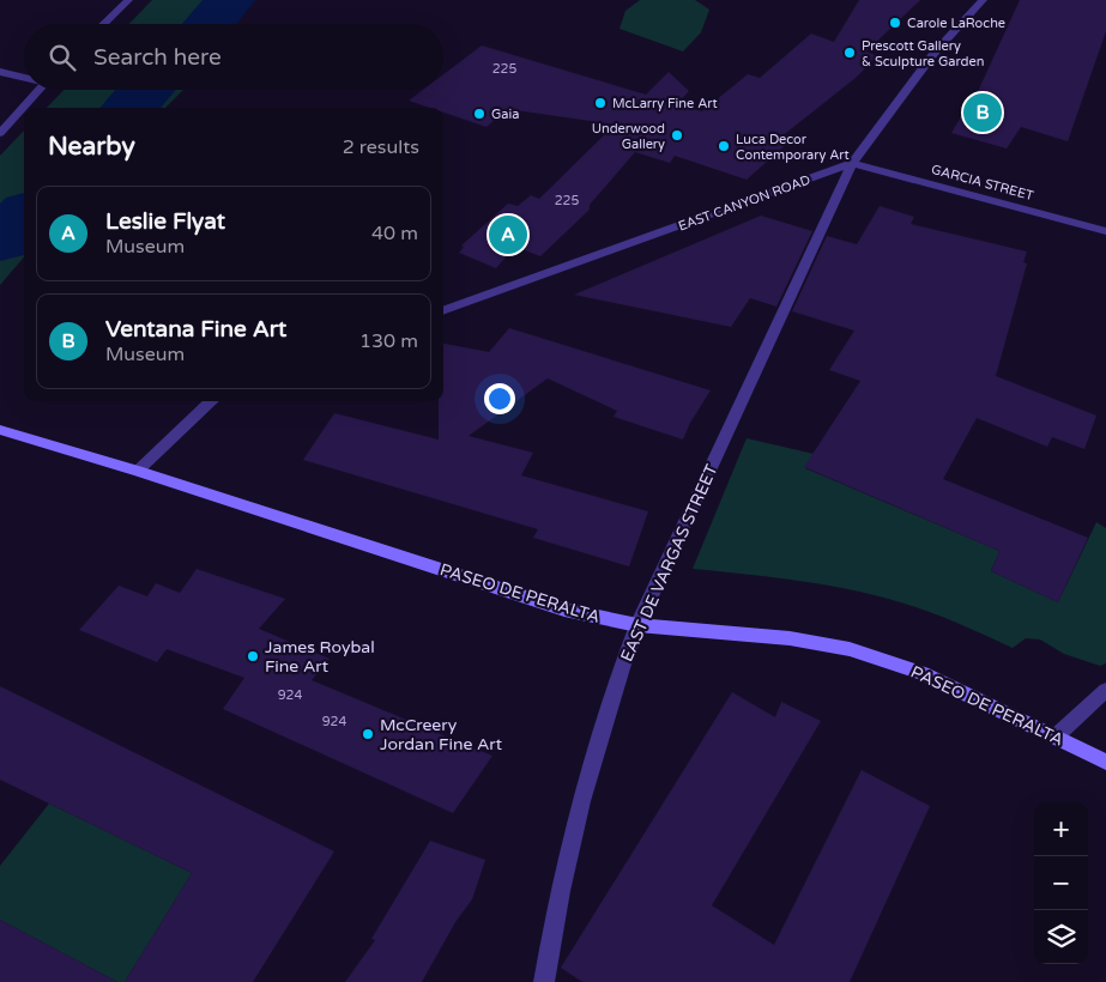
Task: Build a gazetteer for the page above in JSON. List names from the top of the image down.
{
  "streets": {
    "main road": ["PASEO DE PERALTA"],
    "street": ["GARCIA STREET", "EAST CANYON ROAD", "EAST DE VARGAS STREET"]
  },
  "crossings": [
    ["GARCIA STREET", "EAST CANYON ROAD"],
    ["GARCIA STREET", "EAST DE VARGAS STREET"],
    ["EAST CANYON ROAD", "EAST DE VARGAS STREET"],
    ["EAST DE VARGAS STREET", "PASEO DE PERALTA"]
  ],
  "places": [
    "Carole LaRoche",
    "Prescott Gallery & Sculpture Garden",
    "McLarry Fine Art",
    "Gaia",
    "Underwood Gallery",
    "Luca Decor Contemporary Art",
    "James Roybal Fine Art",
    "McCreery Jordan Fine Art"
  ],
  "house_numbers": [
    "225",
    "225",
    "924",
    "924"
  ],
  "page": {
    "search": "Search here",
    "pins": ["B", "A"],
    "heading": ["Nearby", "2 results"],
    "list": [
      {
        "mark": "A",
        "name": "Leslie Flyat",
        "note": "Museum",
        "value": "40 m"
      },
      {
        "mark": "B",
        "name": "Ventana Fine Art",
        "note": "Museum",
        "value": "130 m"
      }
    ],
    "map_buttons": ["+", "−"]
  }
}
